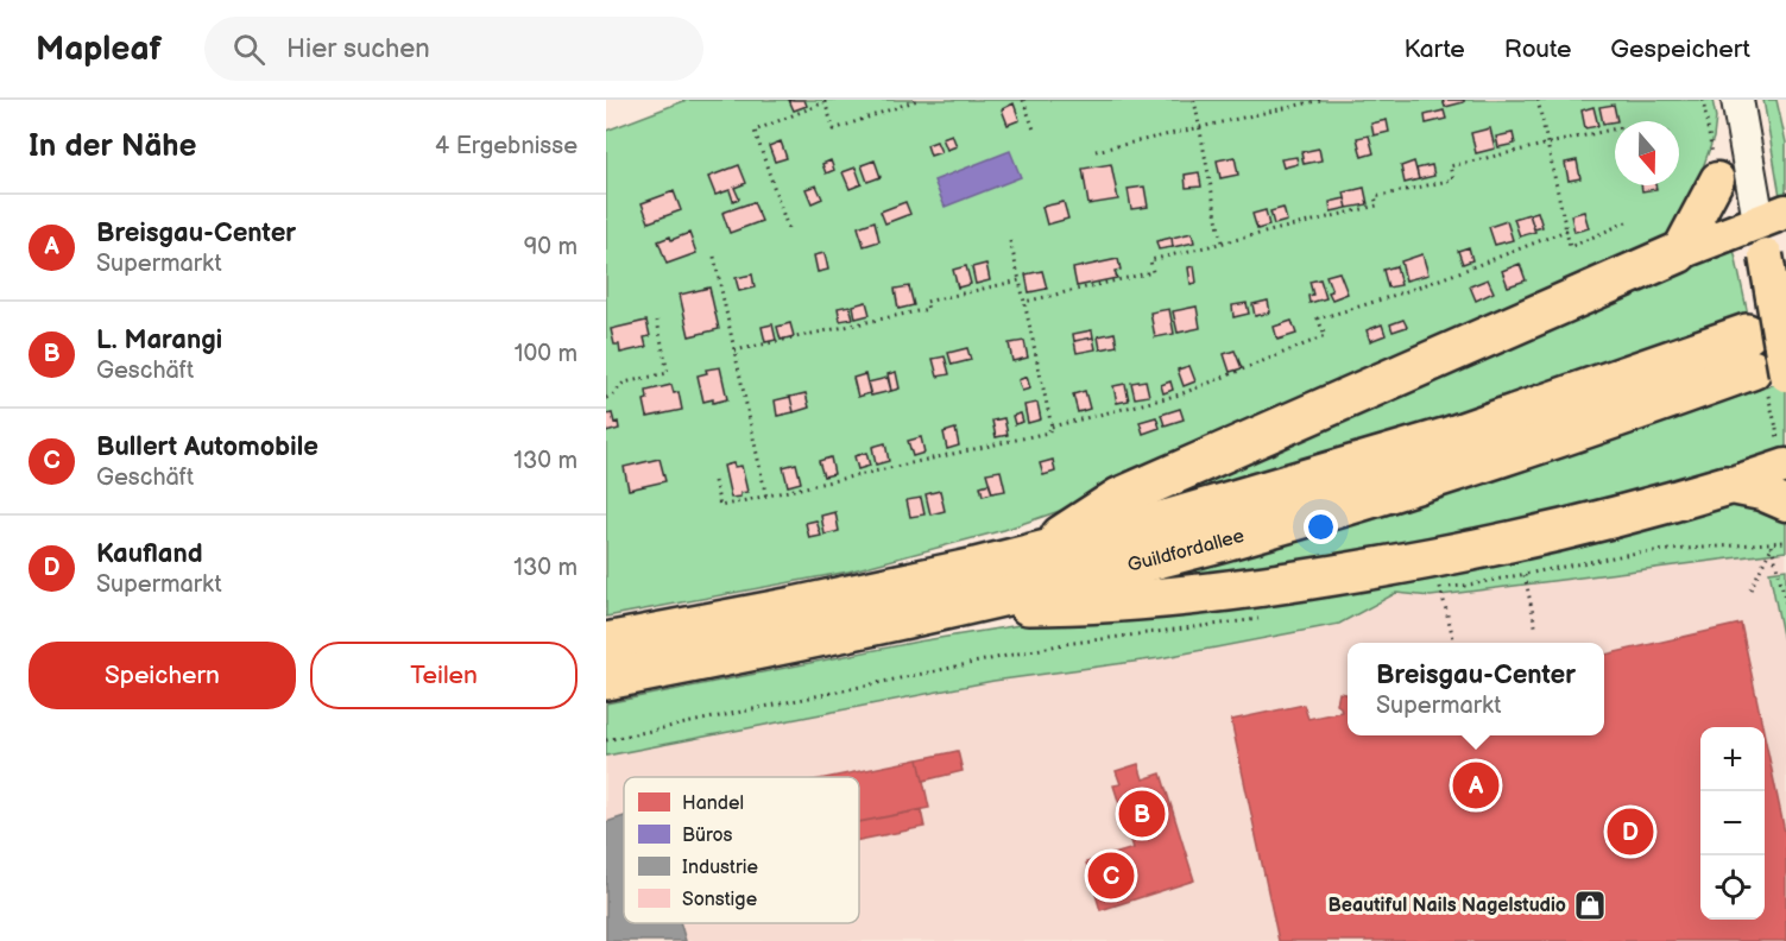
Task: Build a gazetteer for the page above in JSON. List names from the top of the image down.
{
  "streets": {
    "highway": ["Guildfordallee"]
  },
  "places": {
    "shop": ["Beautiful Nails Nagelstudio"]
  },
  "legend": [
    "Handel",
    "Büros",
    "Industrie",
    "Sonstige"
  ],
  "north": "bottom",
  "page": {
    "header": "Mapleaf",
    "search": "Hier suchen",
    "nav": ["Karte", "Route", "Gespeichert"],
    "heading": ["In der Nähe", "4 Ergebnisse"],
    "list": [
      {
        "mark": "A",
        "name": "Breisgau-Center",
        "note": "Supermarkt",
        "value": "90 m"
      },
      {
        "mark": "B",
        "name": "L. Marangi",
        "note": "Geschäft",
        "value": "100 m"
      },
      {
        "mark": "C",
        "name": "Bullert Automobile",
        "note": "Geschäft",
        "value": "130 m"
      },
      {
        "mark": "D",
        "name": "Kaufland",
        "note": "Supermarkt",
        "value": "130 m"
      }
    ],
    "buttons": ["Speichern", "Teilen"],
    "popup": ["Breisgau-Center", "Supermarkt"],
    "map_buttons": ["+", "−"],
    "pins": [
      "A",
      "B",
      "D",
      "C"
    ]
  }
}
